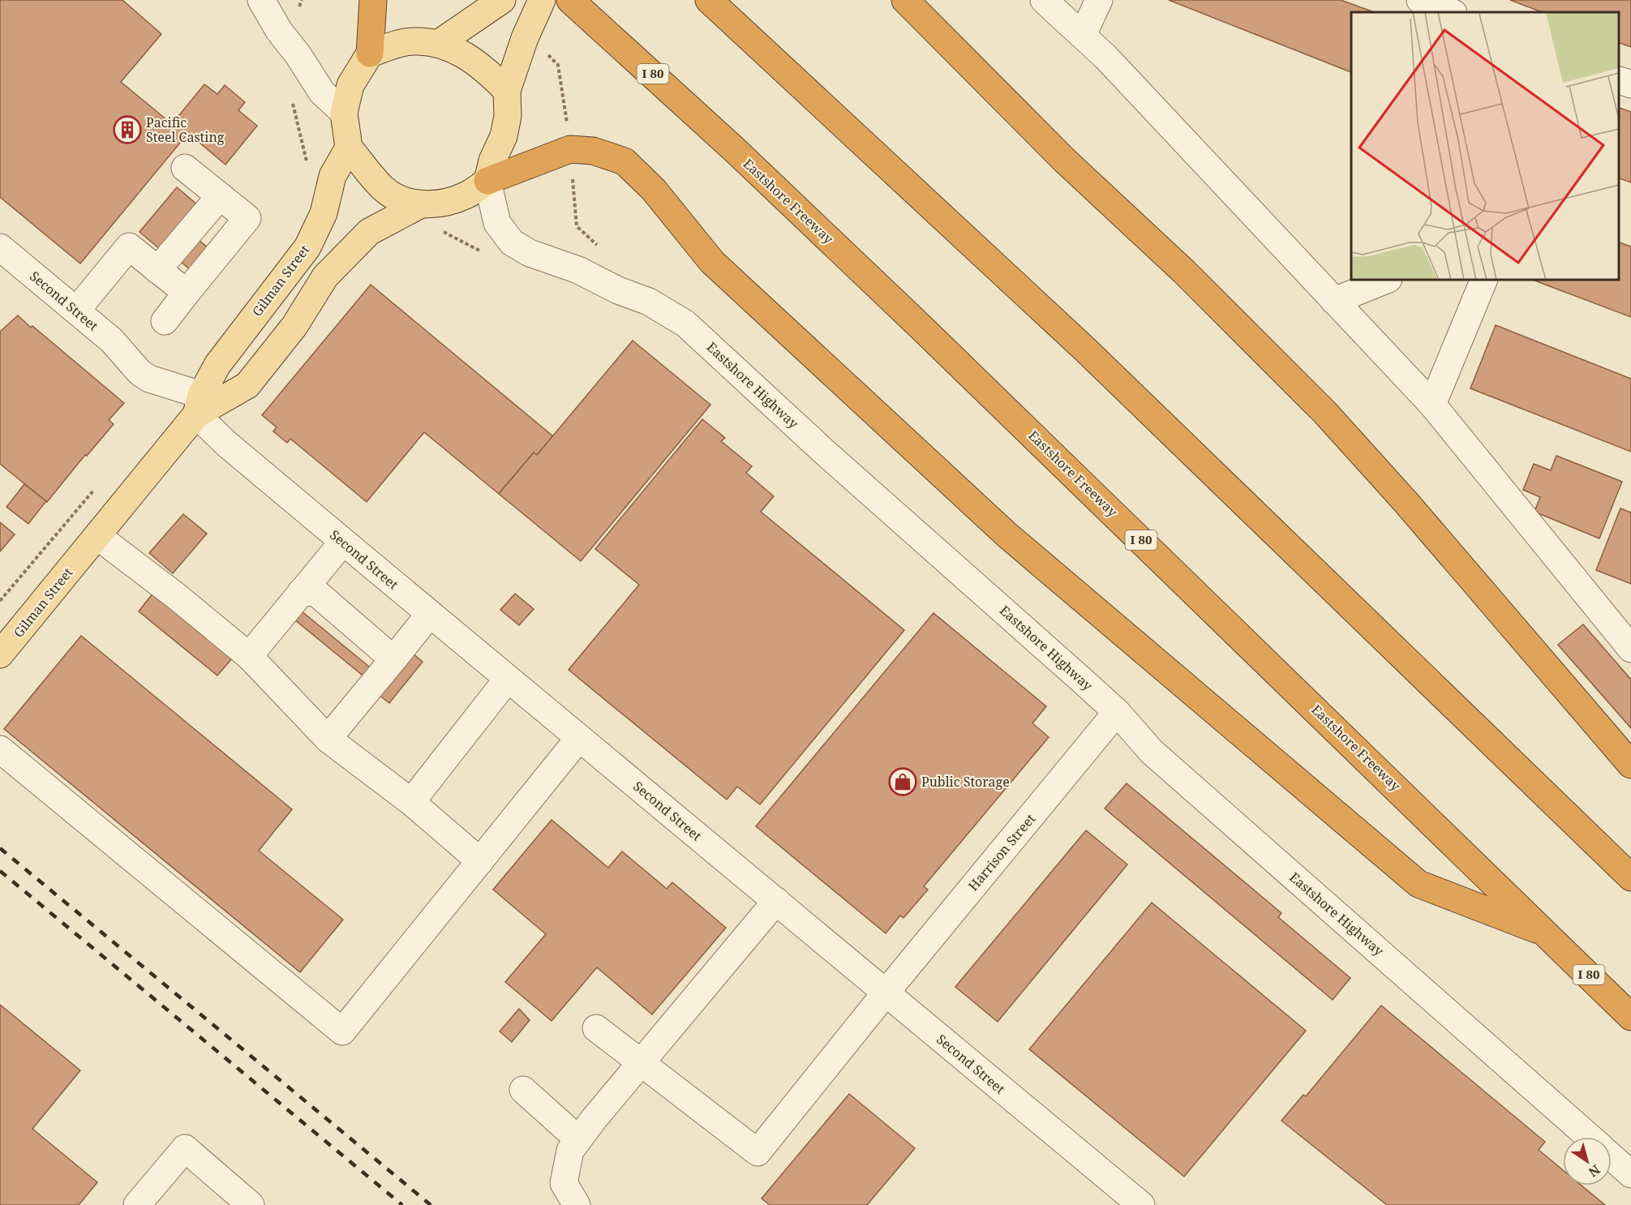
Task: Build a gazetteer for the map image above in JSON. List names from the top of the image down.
{
  "streets": {
    "highway": ["I 80", "Eastshore Freeway"],
    "main road": ["Gilman Street"],
    "street": ["Second Street", "Eastshore Highway", "Harrison Street"]
  },
  "crossings": [
    ["Gilman Street", "Second Street"],
    ["Gilman Street", "Eastshore Highway"],
    ["Second Street", "Harrison Street"],
    ["Eastshore Highway", "Harrison Street"]
  ],
  "places": {
    "building": ["Pacific Steel Casting"],
    "shop": ["Public Storage"]
  },
  "north": "bottom right"
}
